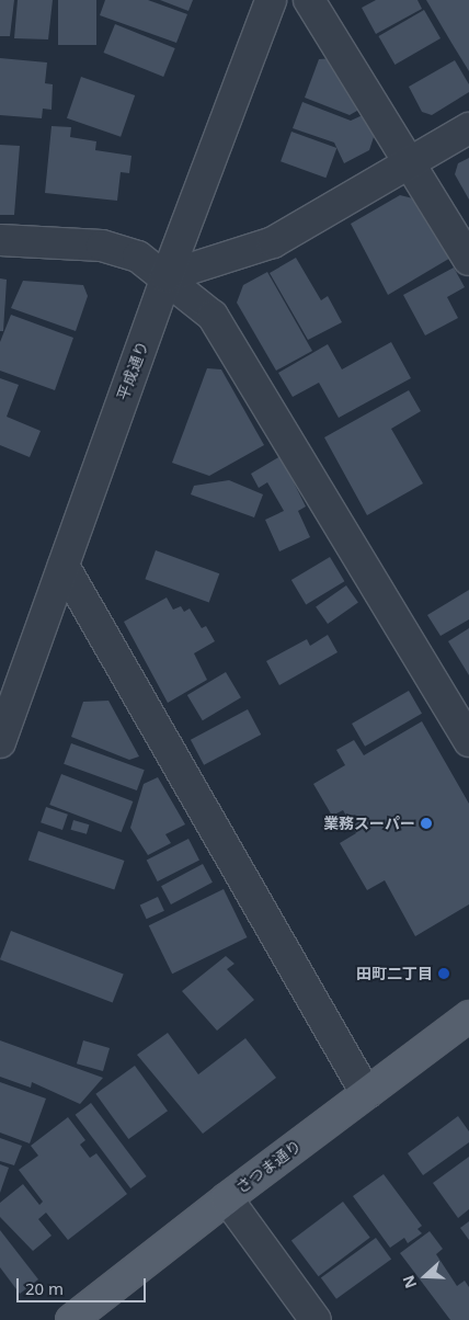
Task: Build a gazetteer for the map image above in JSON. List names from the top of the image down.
{
  "streets": {
    "main road": ["さつま通り"],
    "street": ["平成通り"]
  },
  "places": ["業務スーパー", "田町二丁目"],
  "scale_bar": "20 m",
  "north": "left"
}
